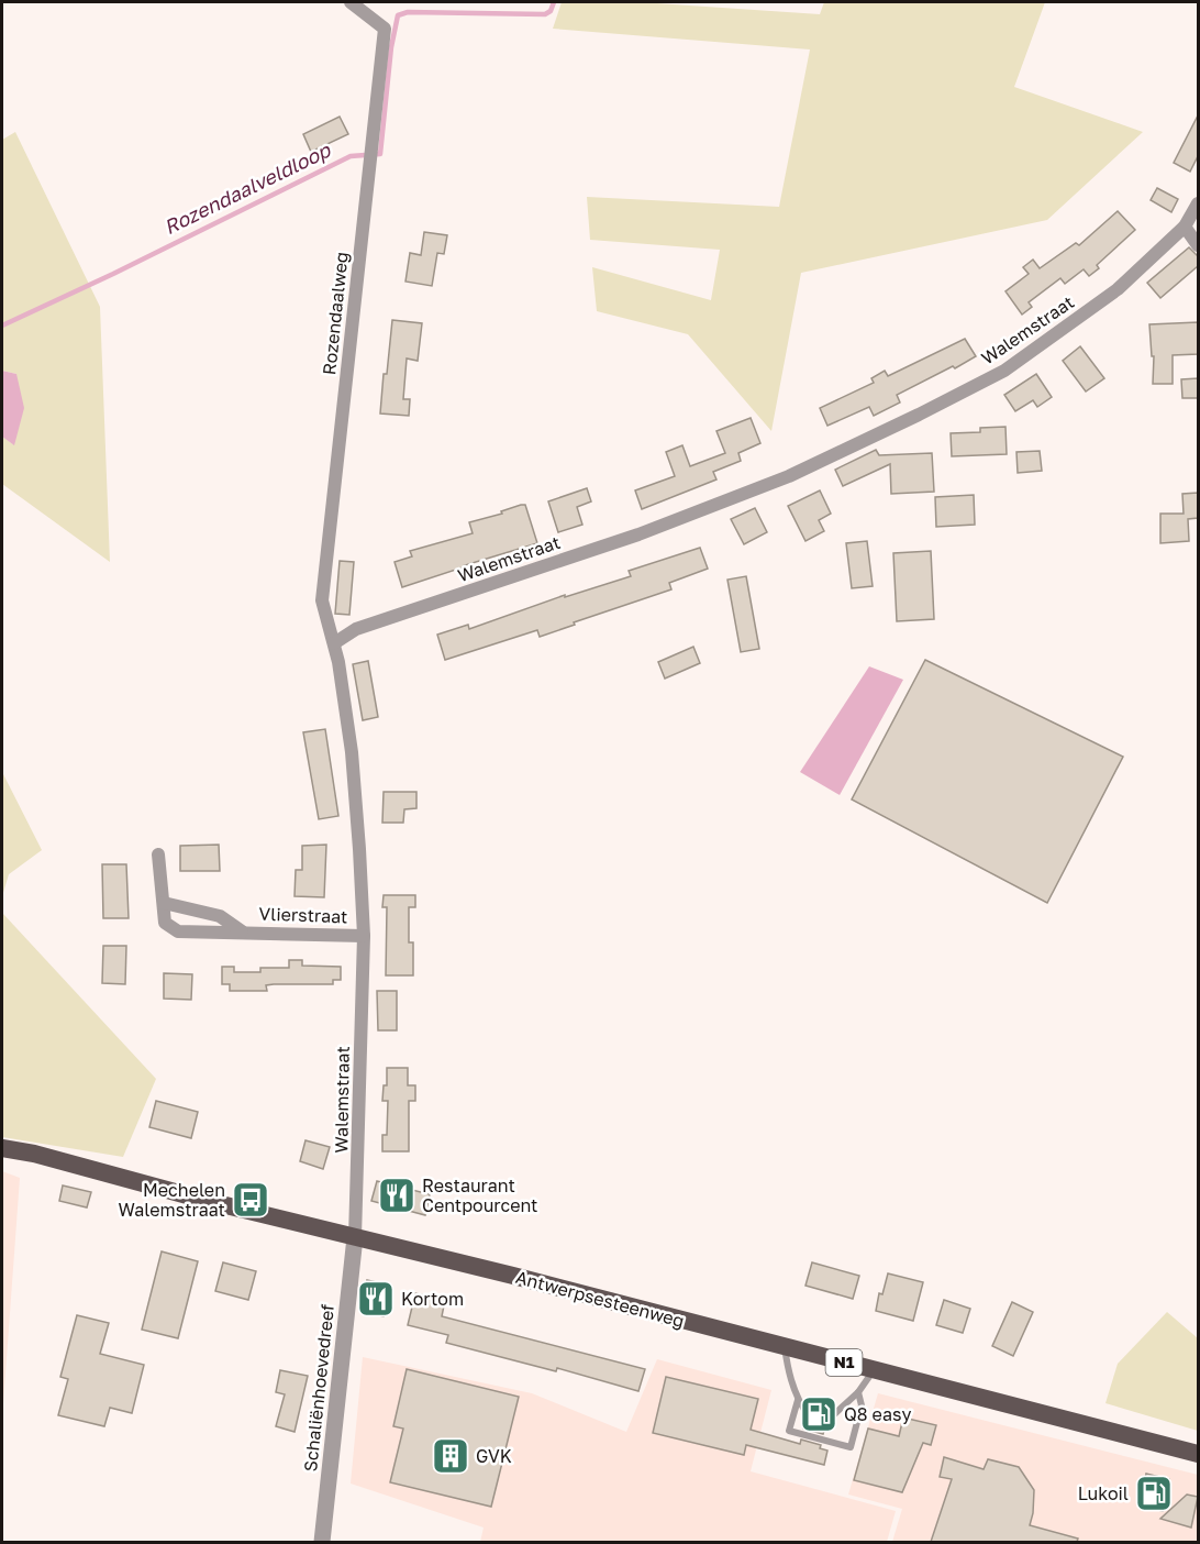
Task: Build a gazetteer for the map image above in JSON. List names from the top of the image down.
{
  "streets": {
    "main road": ["Antwerpsesteenweg", "N1"],
    "street": [
      "Rozendaalweg",
      "Walemstraat",
      "Vlierstraat",
      "Schaliënhoevedreef"
    ]
  },
  "crossings": [
    ["Rozendaalweg", "Walemstraat"],
    ["Walemstraat", "Vlierstraat"],
    ["Walemstraat", "Antwerpsesteenweg"],
    ["Walemstraat", "Schaliënhoevedreef"],
    ["Antwerpsesteenweg", "Schaliënhoevedreef"]
  ],
  "water": ["Rozendaalveldloop"],
  "places": {
    "restaurant": ["Restaurant Centpourcent", "Kortom"],
    "bus stop": ["Mechelen Walemstraat"],
    "fuel station": ["Q8 easy", "Lukoil"],
    "building": ["GVK"]
  }
}
